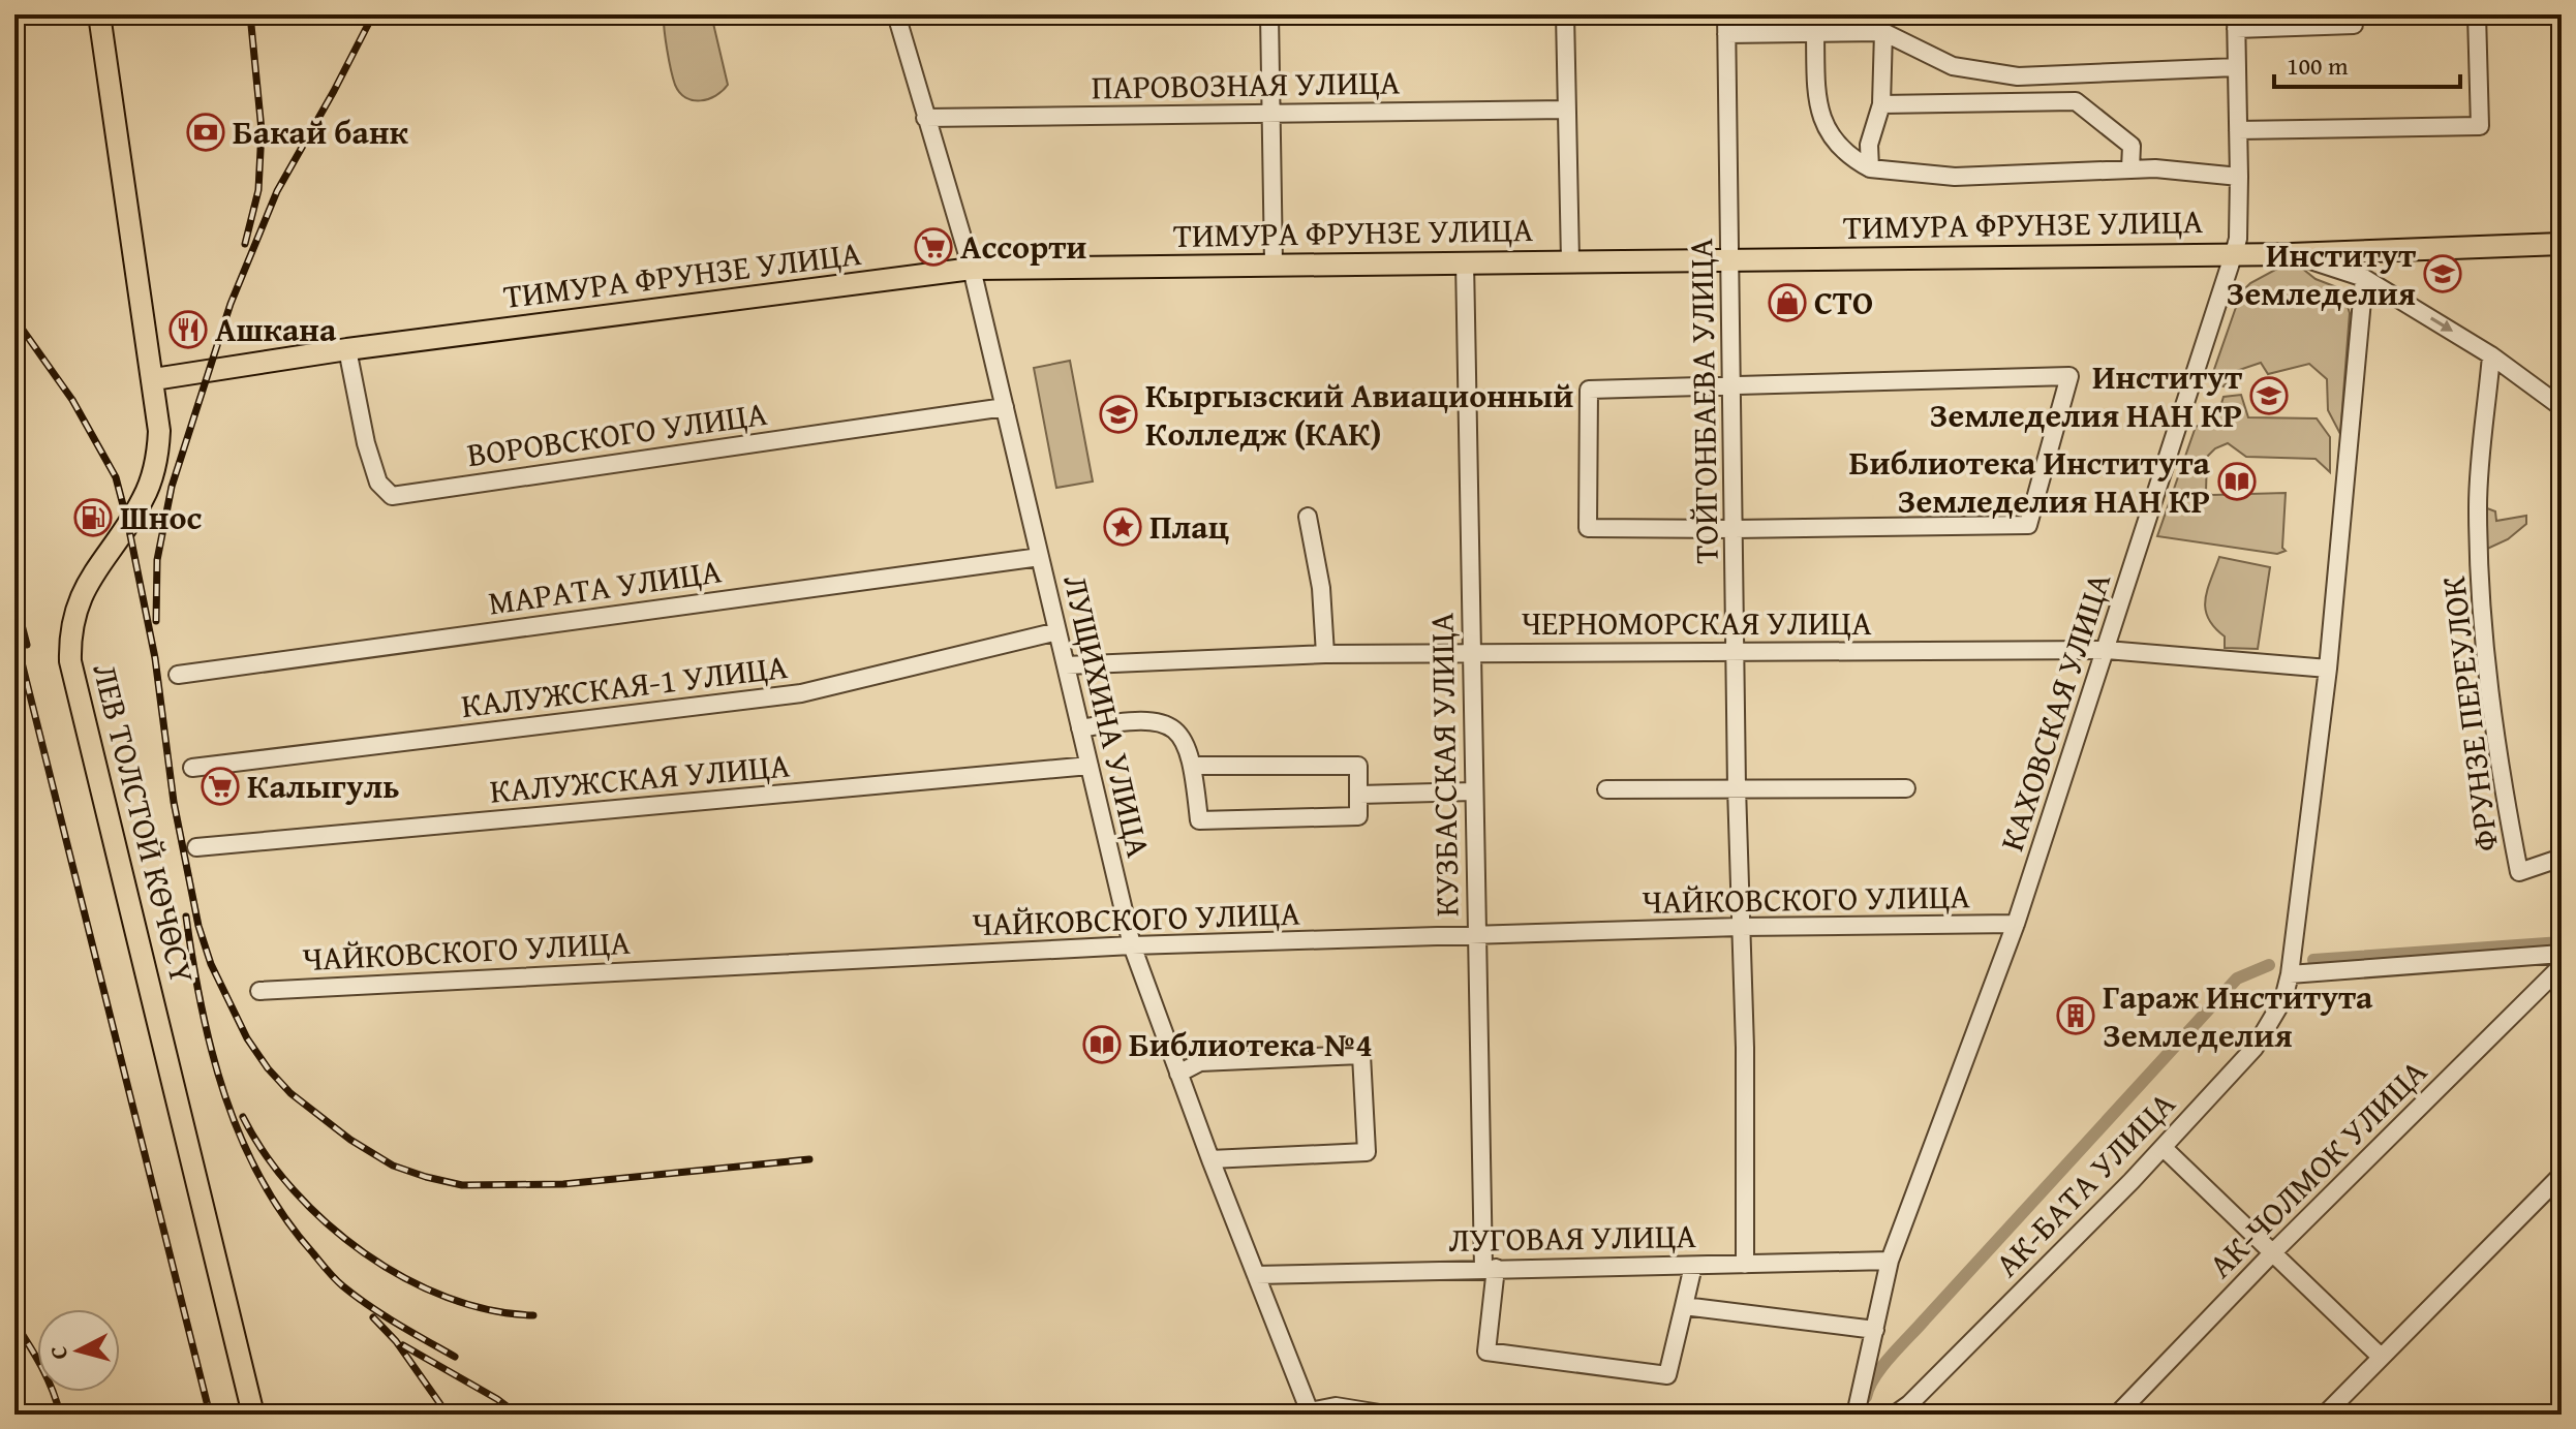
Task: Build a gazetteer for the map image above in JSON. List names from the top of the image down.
{
  "streets": {
    "main road": ["ТИМУРА ФРУНЗЕ УЛИЦА", "ЛЕВ ТОЛСТОЙ КӨЧӨСҮ"],
    "street": [
      "ПАРОВОЗНАЯ УЛИЦА",
      "ТОЙГОНБАЕВА УЛИЦА",
      "ВОРОВСКОГО УЛИЦА",
      "МАРАТА УЛИЦА",
      "ЧЕРНОМОРСКАЯ УЛИЦА",
      "КАЛУЖСКАЯ-1 УЛИЦА",
      "КАХОВСКАЯ УЛИЦА",
      "ФРУНЗЕ ПЕРЕУЛОК",
      "ЛУЩИХИНА УЛИЦА",
      "КУЗБАССКАЯ УЛИЦА",
      "КАЛУЖСКАЯ УЛИЦА",
      "ЧАЙКОВСКОГО УЛИЦА",
      "АК-ЧОЛМОК УЛИЦА",
      "АК-БАТА УЛИЦА",
      "ЛУГОВАЯ УЛИЦА"
    ]
  },
  "crossings": [
    ["ПАРОВОЗНАЯ УЛИЦА", "ЛУЩИХИНА УЛИЦА"],
    ["ТИМУРА ФРУНЗЕ УЛИЦА", "ТОЙГОНБАЕВА УЛИЦА"],
    ["ТИМУРА ФРУНЗЕ УЛИЦА", "ВОРОВСКОГО УЛИЦА"],
    ["ТИМУРА ФРУНЗЕ УЛИЦА", "КАХОВСКАЯ УЛИЦА"],
    ["ТИМУРА ФРУНЗЕ УЛИЦА", "ЛУЩИХИНА УЛИЦА"],
    ["ТИМУРА ФРУНЗЕ УЛИЦА", "КУЗБАССКАЯ УЛИЦА"],
    ["ТИМУРА ФРУНЗЕ УЛИЦА", "ЛЕВ ТОЛСТОЙ КӨЧӨСҮ"],
    ["ТОЙГОНБАЕВА УЛИЦА", "ЧЕРНОМОРСКАЯ УЛИЦА"],
    ["ТОЙГОНБАЕВА УЛИЦА", "ЧАЙКОВСКОГО УЛИЦА"],
    ["ТОЙГОНБАЕВА УЛИЦА", "ЛУГОВАЯ УЛИЦА"],
    ["ВОРОВСКОГО УЛИЦА", "ЛУЩИХИНА УЛИЦА"],
    ["МАРАТА УЛИЦА", "ЛУЩИХИНА УЛИЦА"],
    ["ЧЕРНОМОРСКАЯ УЛИЦА", "КАХОВСКАЯ УЛИЦА"],
    ["ЧЕРНОМОРСКАЯ УЛИЦА", "ЛУЩИХИНА УЛИЦА"],
    ["ЧЕРНОМОРСКАЯ УЛИЦА", "КУЗБАССКАЯ УЛИЦА"],
    ["КАЛУЖСКАЯ-1 УЛИЦА", "ЛУЩИХИНА УЛИЦА"],
    ["КАХОВСКАЯ УЛИЦА", "ЧАЙКОВСКОГО УЛИЦА"],
    ["КАХОВСКАЯ УЛИЦА", "ЛУГОВАЯ УЛИЦА"],
    ["ЛУЩИХИНА УЛИЦА", "КАЛУЖСКАЯ УЛИЦА"],
    ["ЛУЩИХИНА УЛИЦА", "ЧАЙКОВСКОГО УЛИЦА"],
    ["ЛУЩИХИНА УЛИЦА", "ЛУГОВАЯ УЛИЦА"],
    ["КУЗБАССКАЯ УЛИЦА", "ЧАЙКОВСКОГО УЛИЦА"],
    ["КУЗБАССКАЯ УЛИЦА", "ЛУГОВАЯ УЛИЦА"]
  ],
  "places": {
    "bank": ["Бакай банк"],
    "supermarket": ["Ассорти", "Калыгуль"],
    "school or university": ["Институт Земледелия", "Институт Земледелия НАН КР", "Кыргызский Авиационный Колледж (КАК)"],
    "shop": ["СТО"],
    "restaurant": ["Ашкана"],
    "library": ["Библиотека Института Земледелия НАН КР", "Библиотека №4"],
    "fuel station": ["Шнос"],
    "place": ["Плац"],
    "building": ["Гараж Института Земледелия"]
  },
  "scale_bar": "100 m",
  "north": "left"
}
